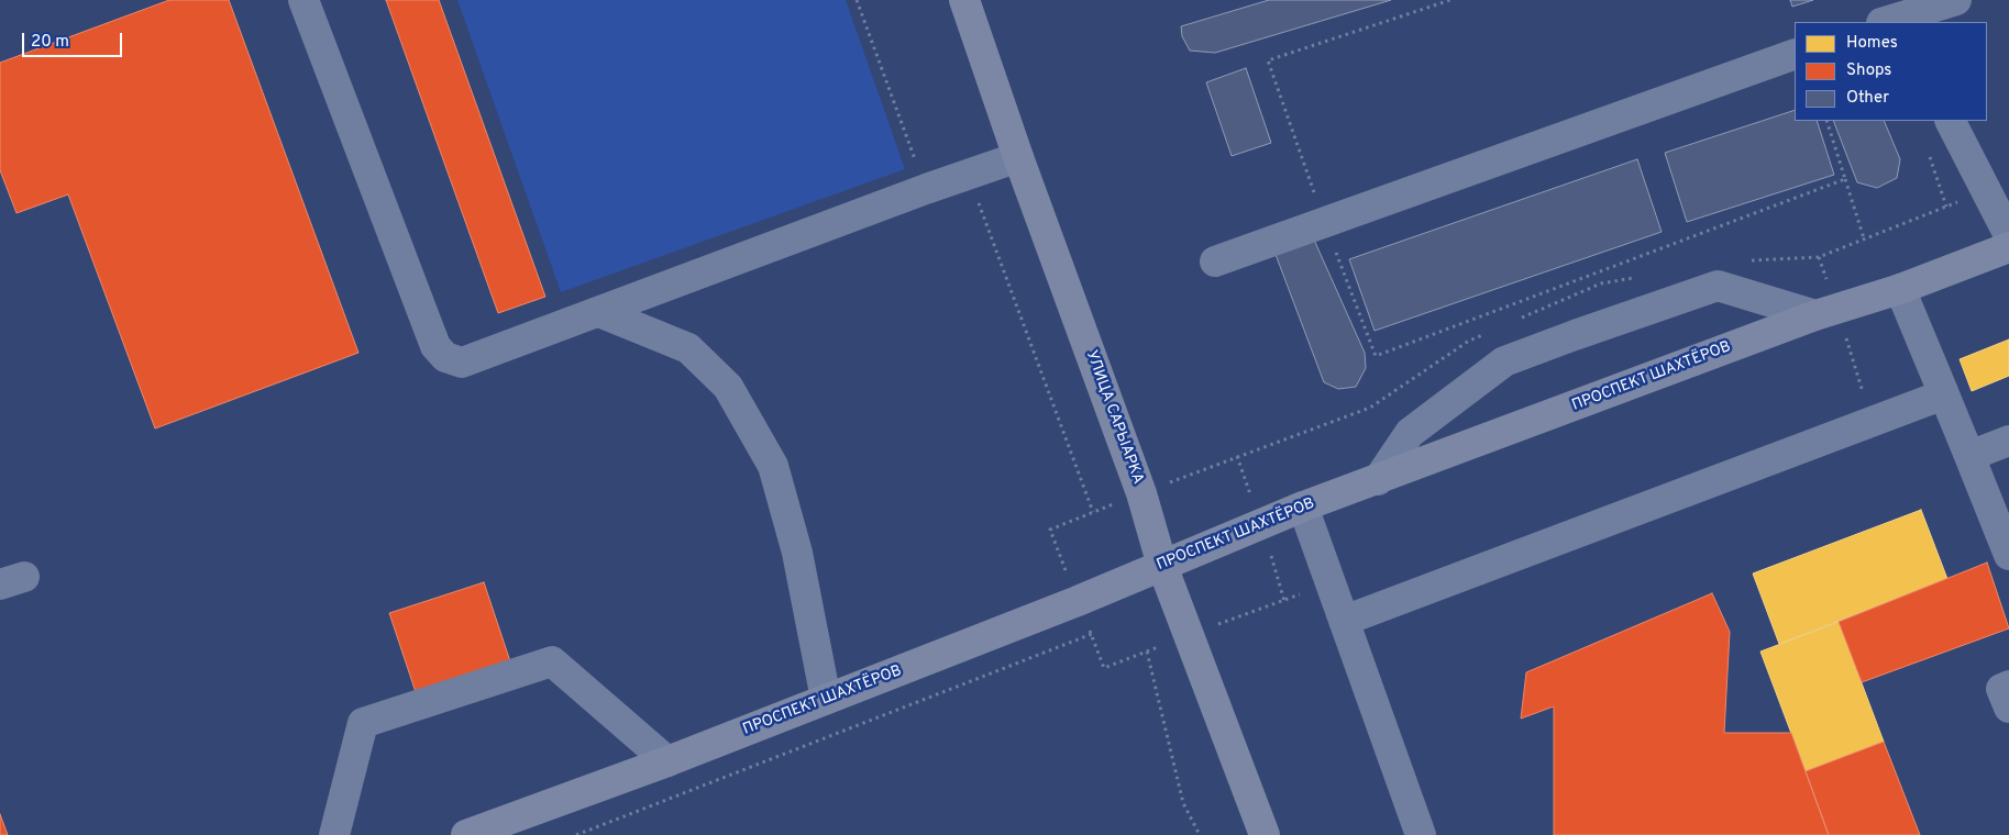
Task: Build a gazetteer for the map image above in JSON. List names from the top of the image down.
{
  "streets": {
    "main road": ["ПРОСПЕКТ ШАХТЁРОВ", "УЛИЦА САРЫАРКА"]
  },
  "crossings": [
    ["ПРОСПЕКТ ШАХТЁРОВ", "УЛИЦА САРЫАРКА"]
  ],
  "legend": ["Homes", "Shops", "Other"],
  "scale_bar": "20 m"
}
